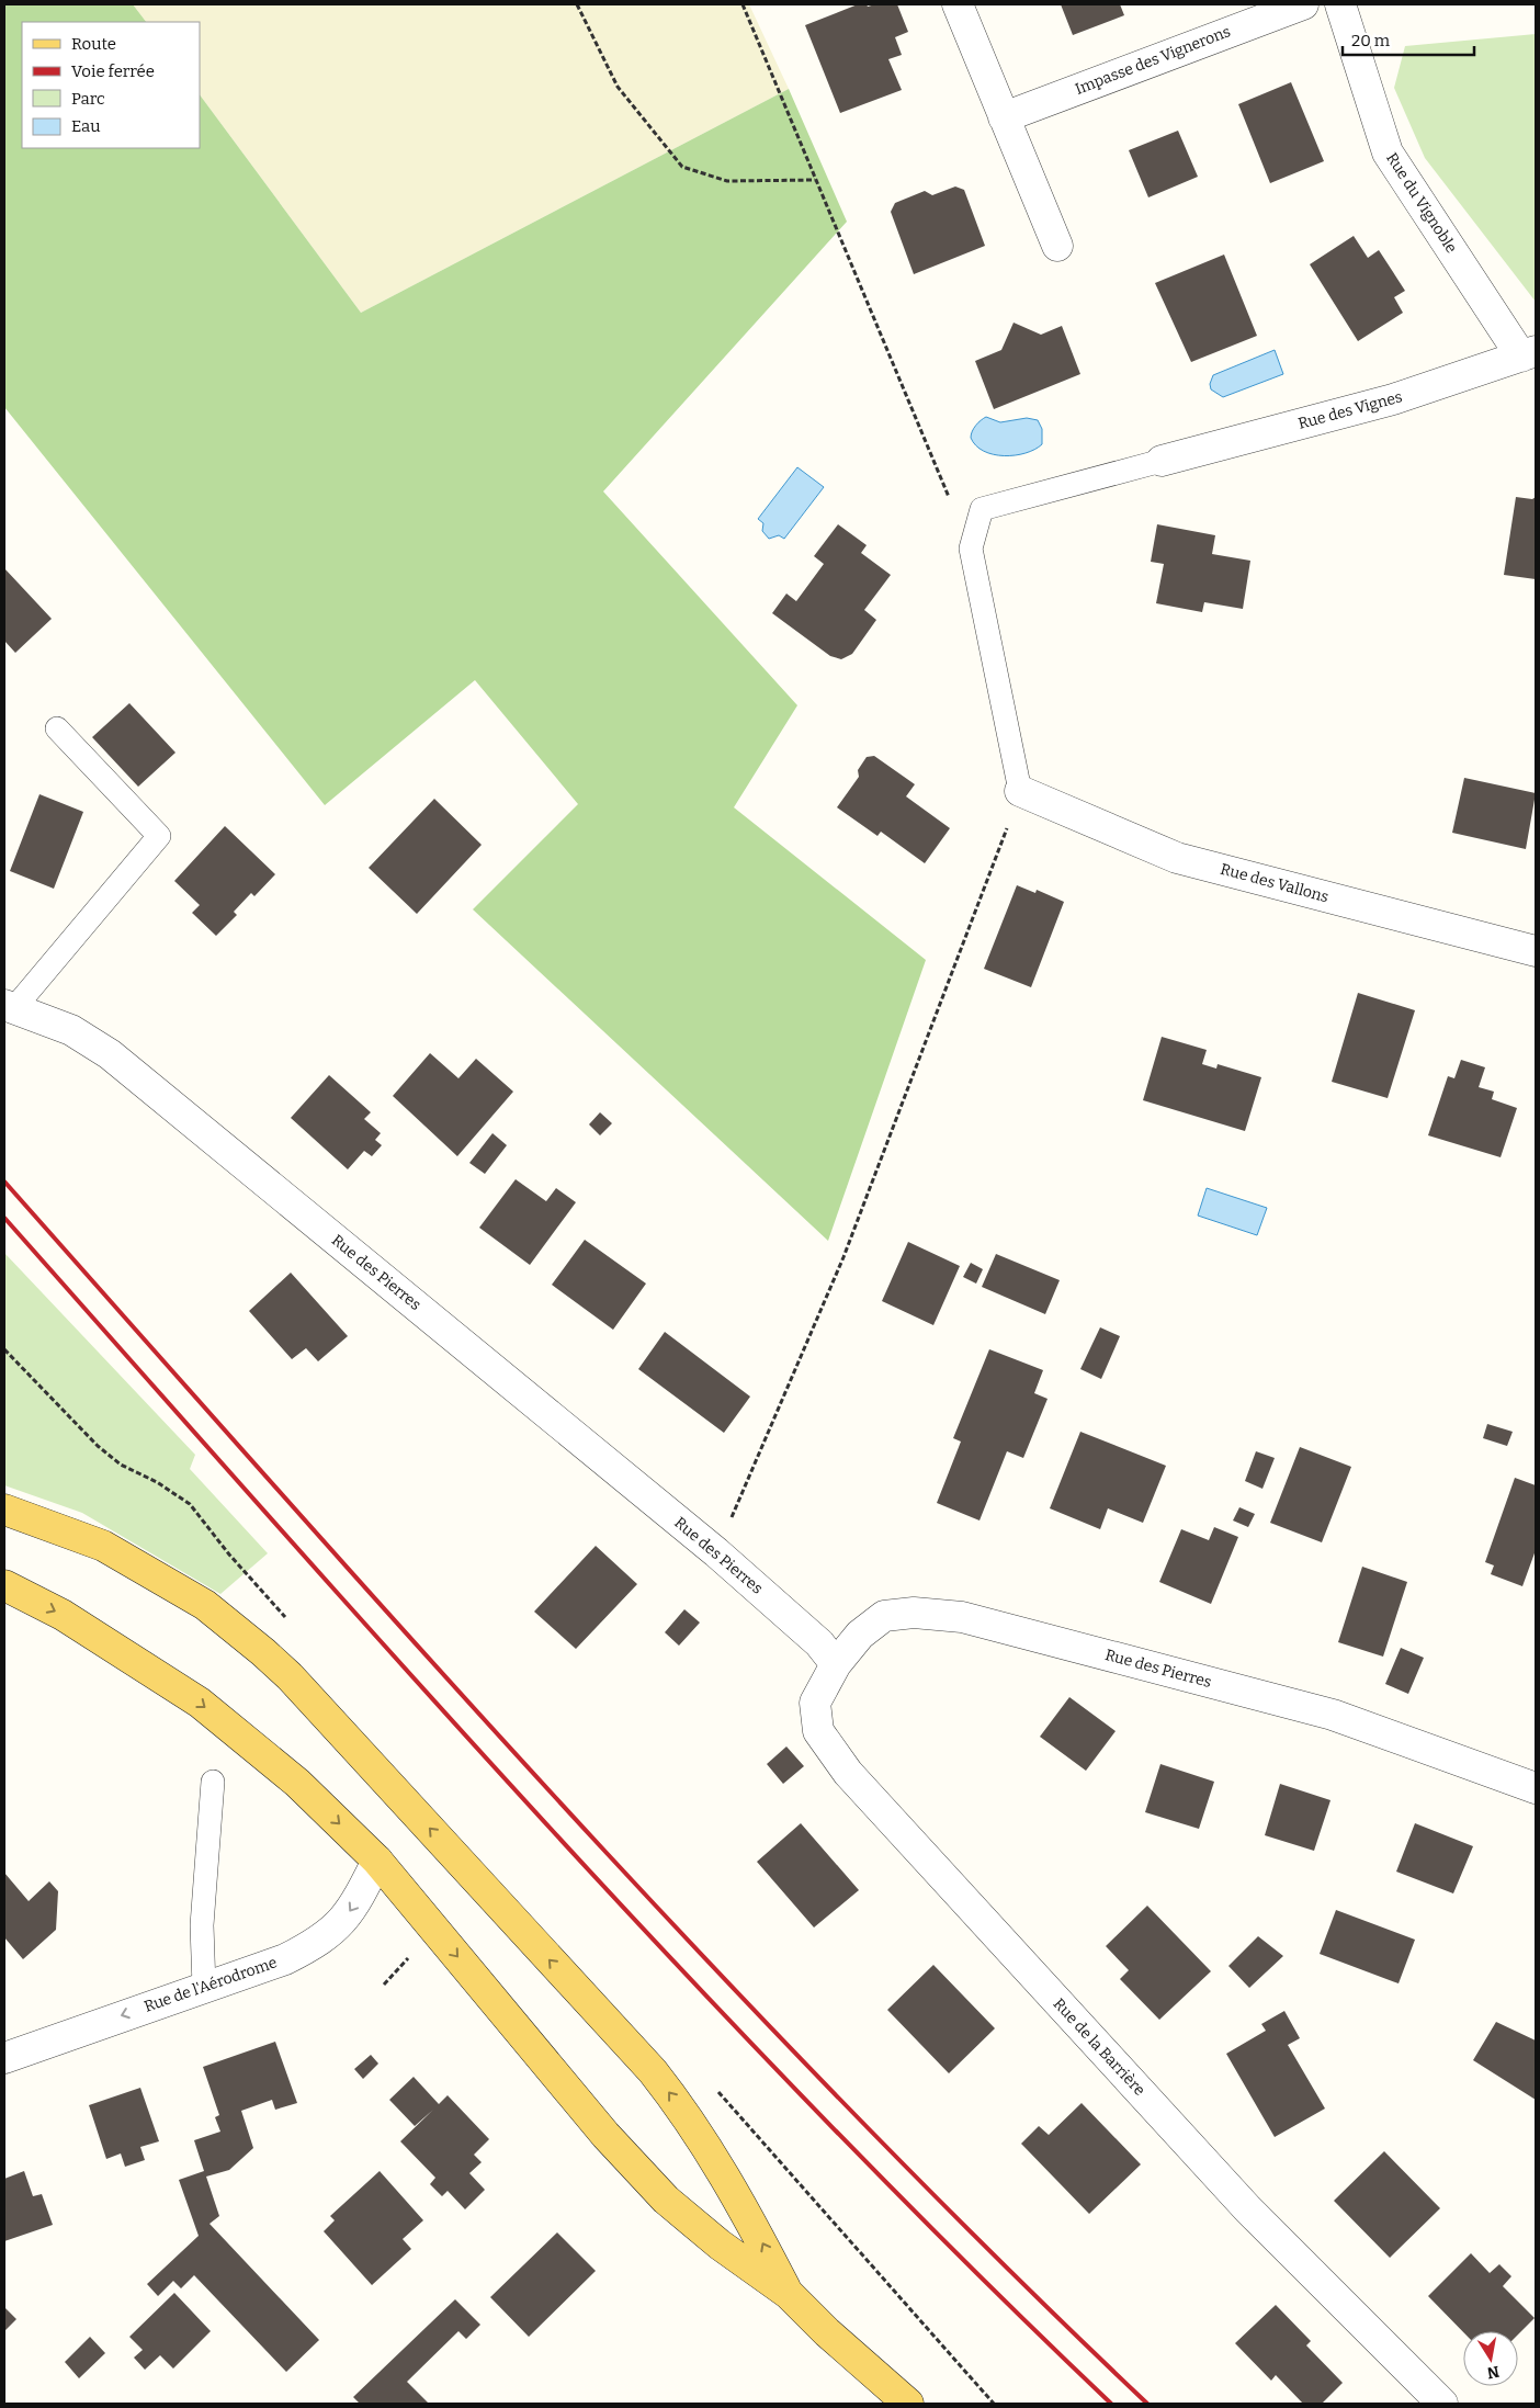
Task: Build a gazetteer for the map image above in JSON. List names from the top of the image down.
{
  "streets": {
    "street": [
      "Impasse des Vignerons",
      "Rue du Vignoble",
      "Rue des Vignes",
      "Rue des Vallons",
      "Rue des Pierres",
      "Rue de l'Aérodrome",
      "Rue de la Barrière"
    ]
  },
  "crossings": [
    ["Rue du Vignoble", "Rue des Vignes"],
    ["Rue des Pierres", "Rue de la Barrière"]
  ],
  "one_way": ["Rue de l'Aérodrome"],
  "legend": [
    "Route",
    "Voie ferrée",
    "Parc",
    "Eau"
  ],
  "scale_bar": "20 m",
  "north": "bottom"
}
